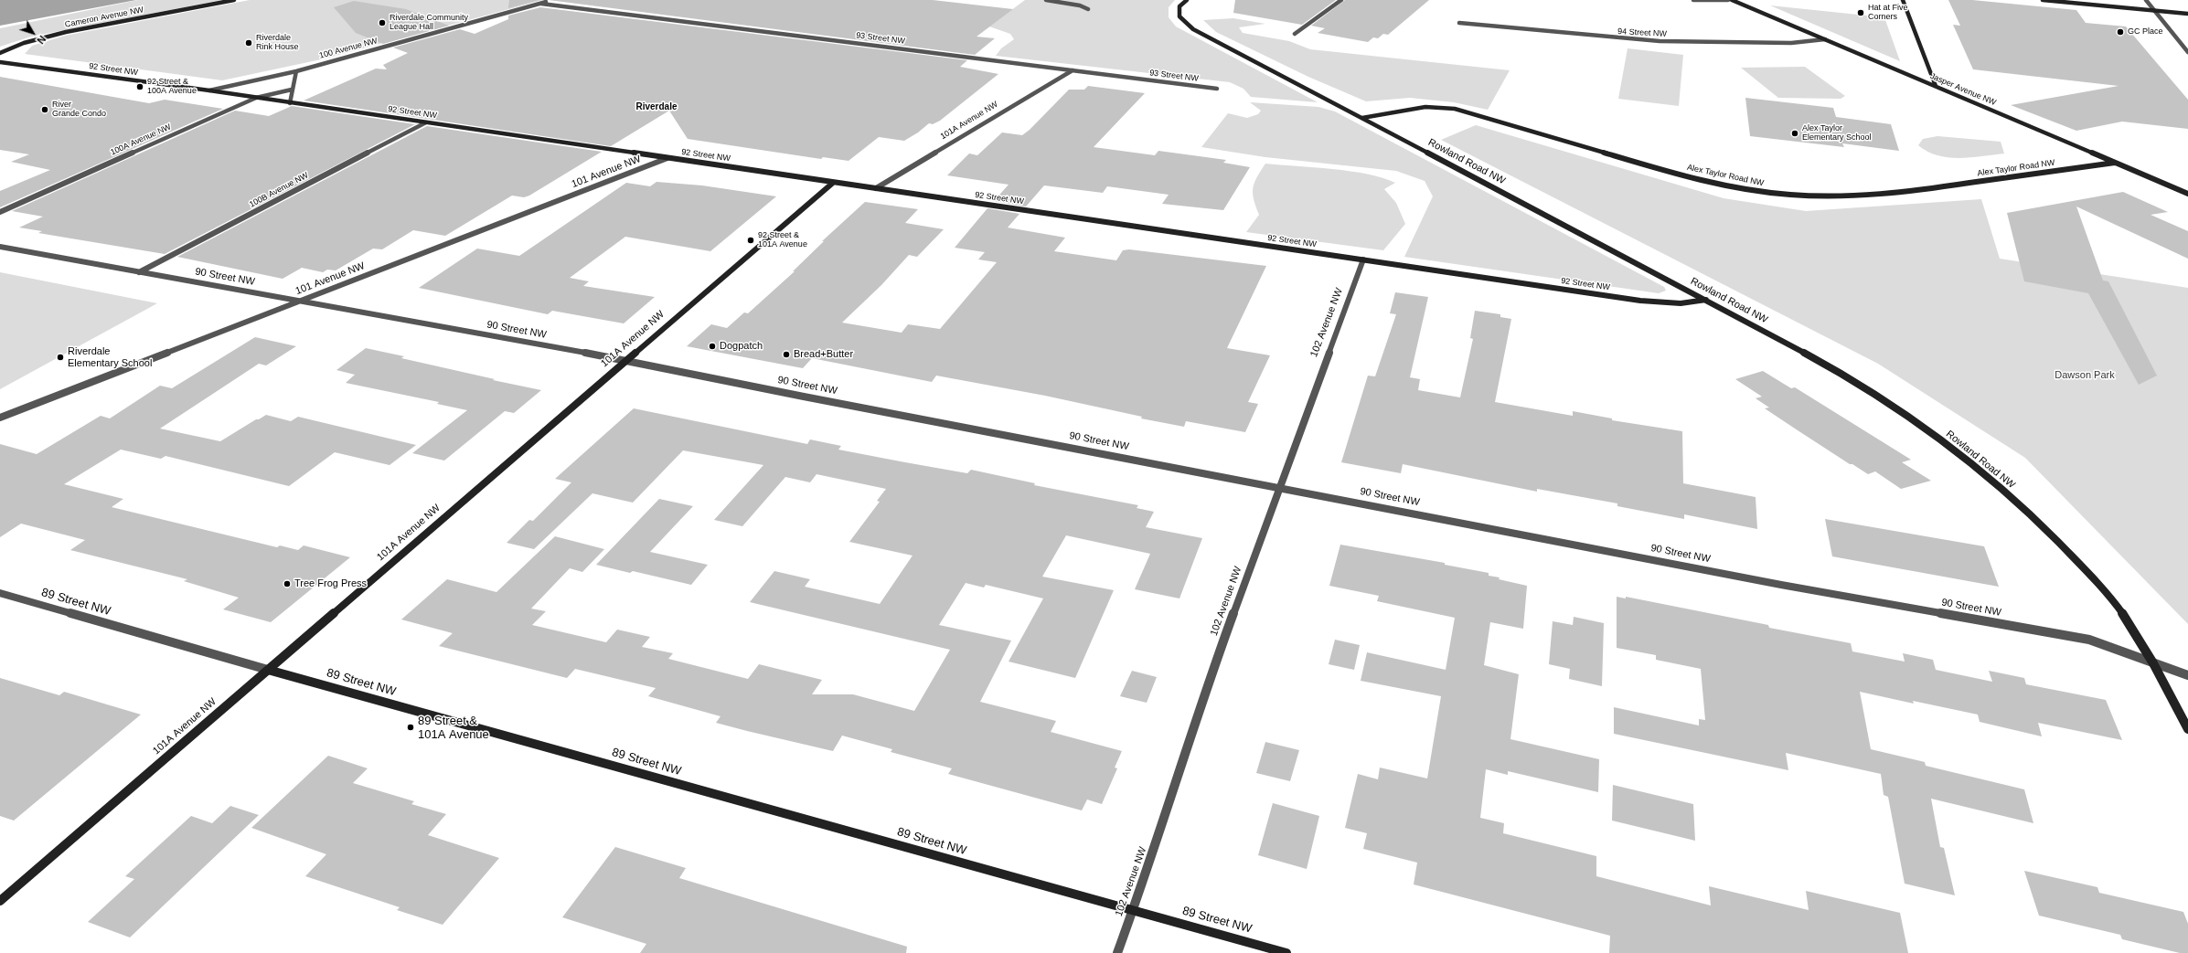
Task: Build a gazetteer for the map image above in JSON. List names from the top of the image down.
{
  "streets": {
    "street": [
      "Cameron Avenue NW",
      "94 Street NW",
      "93 Street NW",
      "100 Avenue NW",
      "92 Street NW",
      "Jasper Avenue NW",
      "101A Avenue NW",
      "100A Avenue NW",
      "Rowland Road NW",
      "Alex Taylor Road NW",
      "101 Avenue NW",
      "100B Avenue NW",
      "90 Street NW",
      "102 Avenue NW",
      "89 Street NW"
    ]
  },
  "crossings": [
    ["94 Street NW", "Jasper Avenue NW"],
    ["93 Street NW", "100 Avenue NW"],
    ["93 Street NW", "101A Avenue NW"],
    ["100 Avenue NW", "92 Street NW"],
    ["92 Street NW", "101A Avenue NW"],
    ["92 Street NW", "100A Avenue NW"],
    ["92 Street NW", "Rowland Road NW"],
    ["92 Street NW", "101 Avenue NW"],
    ["92 Street NW", "100B Avenue NW"],
    ["92 Street NW", "102 Avenue NW"],
    ["Jasper Avenue NW", "Alex Taylor Road NW"],
    ["101A Avenue NW", "90 Street NW"],
    ["101A Avenue NW", "89 Street NW"],
    ["Rowland Road NW", "Alex Taylor Road NW"],
    ["Rowland Road NW", "90 Street NW"],
    ["101 Avenue NW", "90 Street NW"],
    ["100B Avenue NW", "90 Street NW"],
    ["90 Street NW", "102 Avenue NW"],
    ["102 Avenue NW", "89 Street NW"]
  ],
  "districts": ["Riverdale"],
  "parks": ["Dawson Park"],
  "places": [
    "Hat at Five Corners",
    "Riverdale Community League Hall",
    "GC Place",
    "Riverdale Rink House",
    "92 Street & 100A Avenue",
    "River Grande Condo",
    "Alex Taylor Elementary School",
    "92 Street & 101A Avenue",
    "Dogpatch",
    "Bread+Butter",
    "Riverdale Elementary School",
    "Tree Frog Press",
    "89 Street & 101A Avenue"
  ],
  "north": "bottom right"
}
